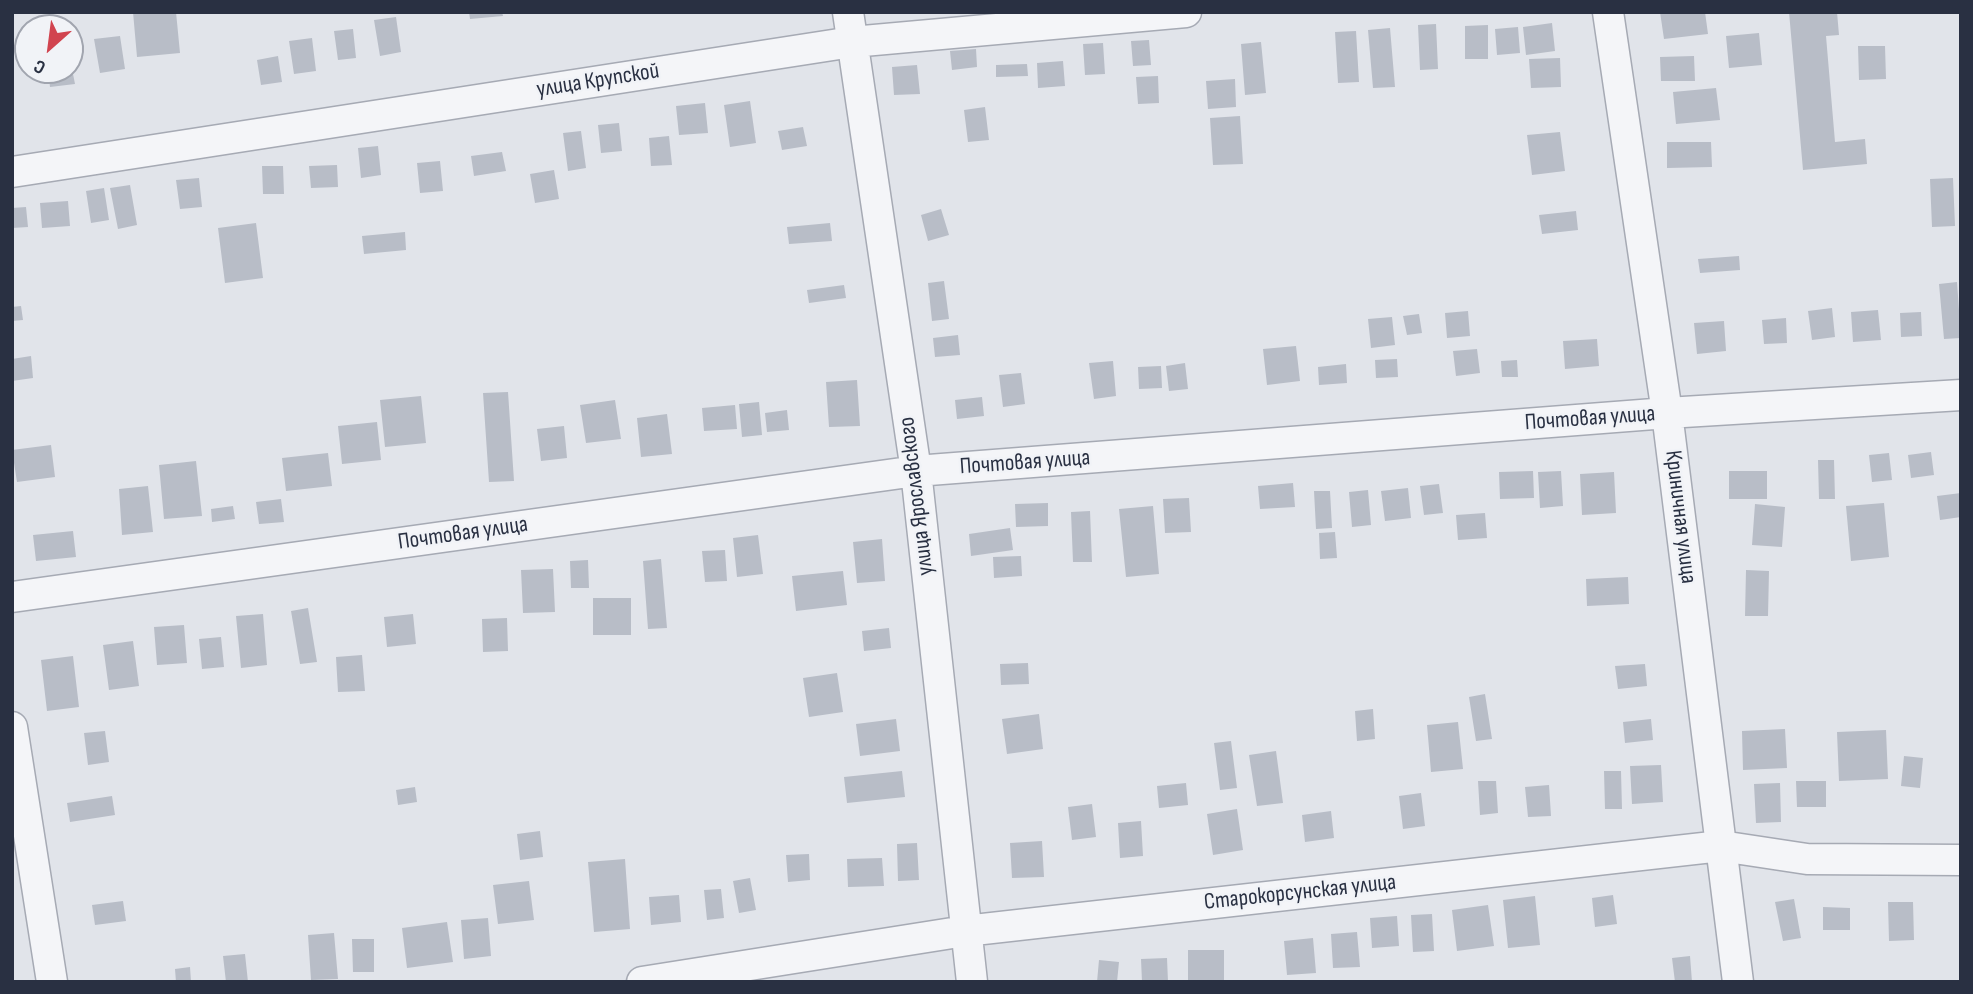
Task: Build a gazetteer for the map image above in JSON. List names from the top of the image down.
{
  "streets": {
    "street": [
      "улица Крупской",
      "Почтовая улица",
      "улица Ярославского",
      "Криничная улица",
      "Старокорсунская улица"
    ]
  },
  "crossings": [
    ["улица Крупской", "улица Ярославского"],
    ["Почтовая улица", "улица Ярославского"],
    ["Почтовая улица", "Криничная улица"],
    ["улица Ярославского", "Старокорсунская улица"],
    ["Криничная улица", "Старокорсунская улица"]
  ],
  "north": "bottom left"
}
